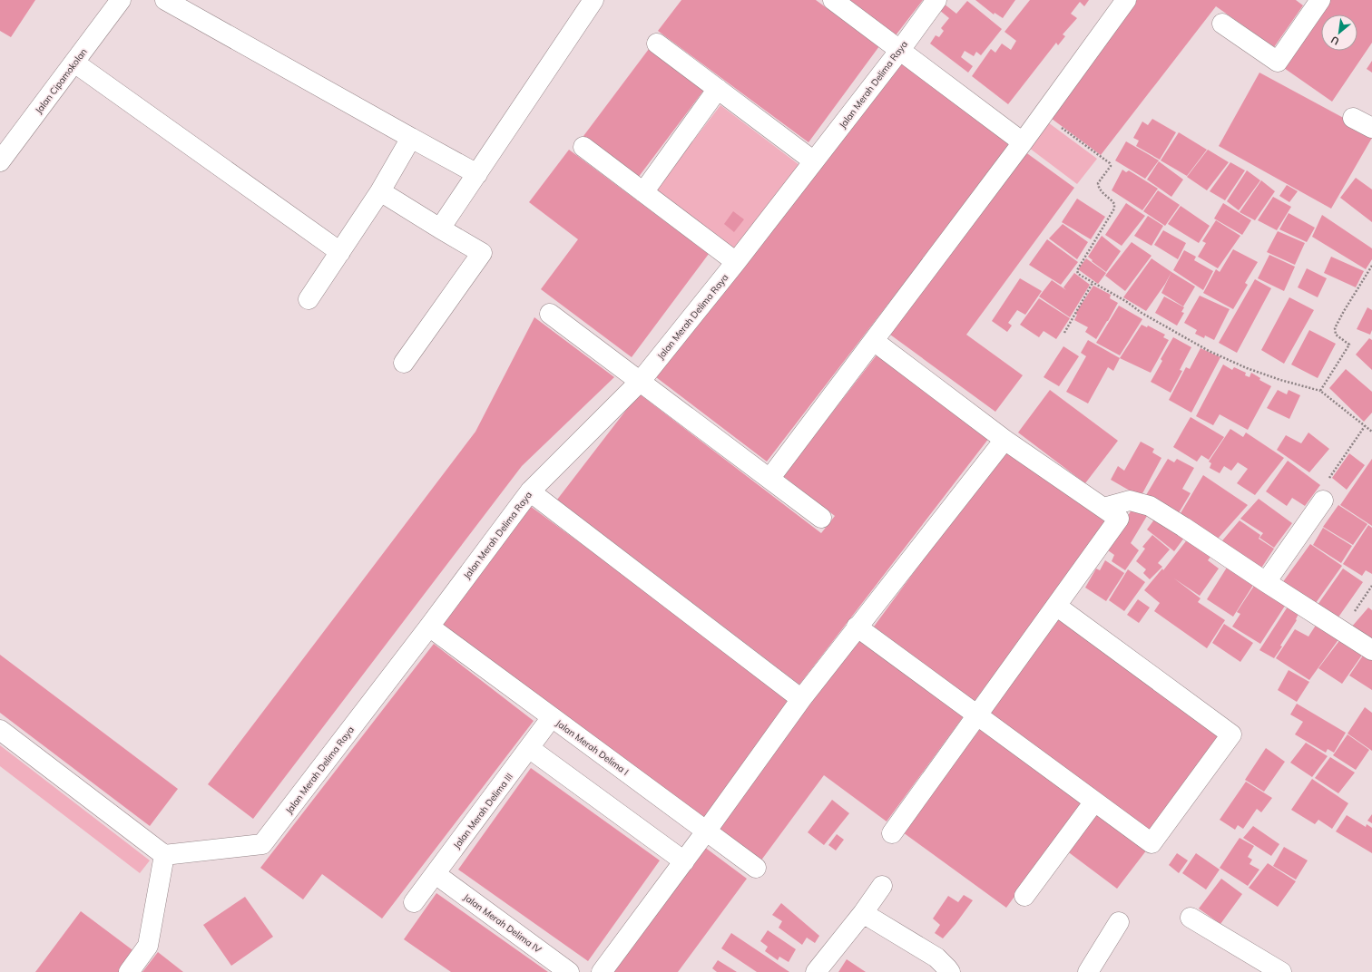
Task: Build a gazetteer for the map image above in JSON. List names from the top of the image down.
{
  "streets": {
    "street": [
      "Jalan Cipamokolan",
      "Jalan Merah Delima Raya",
      "Jalan Merah Delima I",
      "Jalan Merah Delima III",
      "Jalan Merah Delima IV"
    ]
  },
  "crossings": [
    ["Jalan Merah Delima Raya", "Jalan Merah Delima I"],
    ["Jalan Merah Delima I", "Jalan Merah Delima III"],
    ["Jalan Merah Delima III", "Jalan Merah Delima IV"]
  ],
  "north": "bottom left"
}
